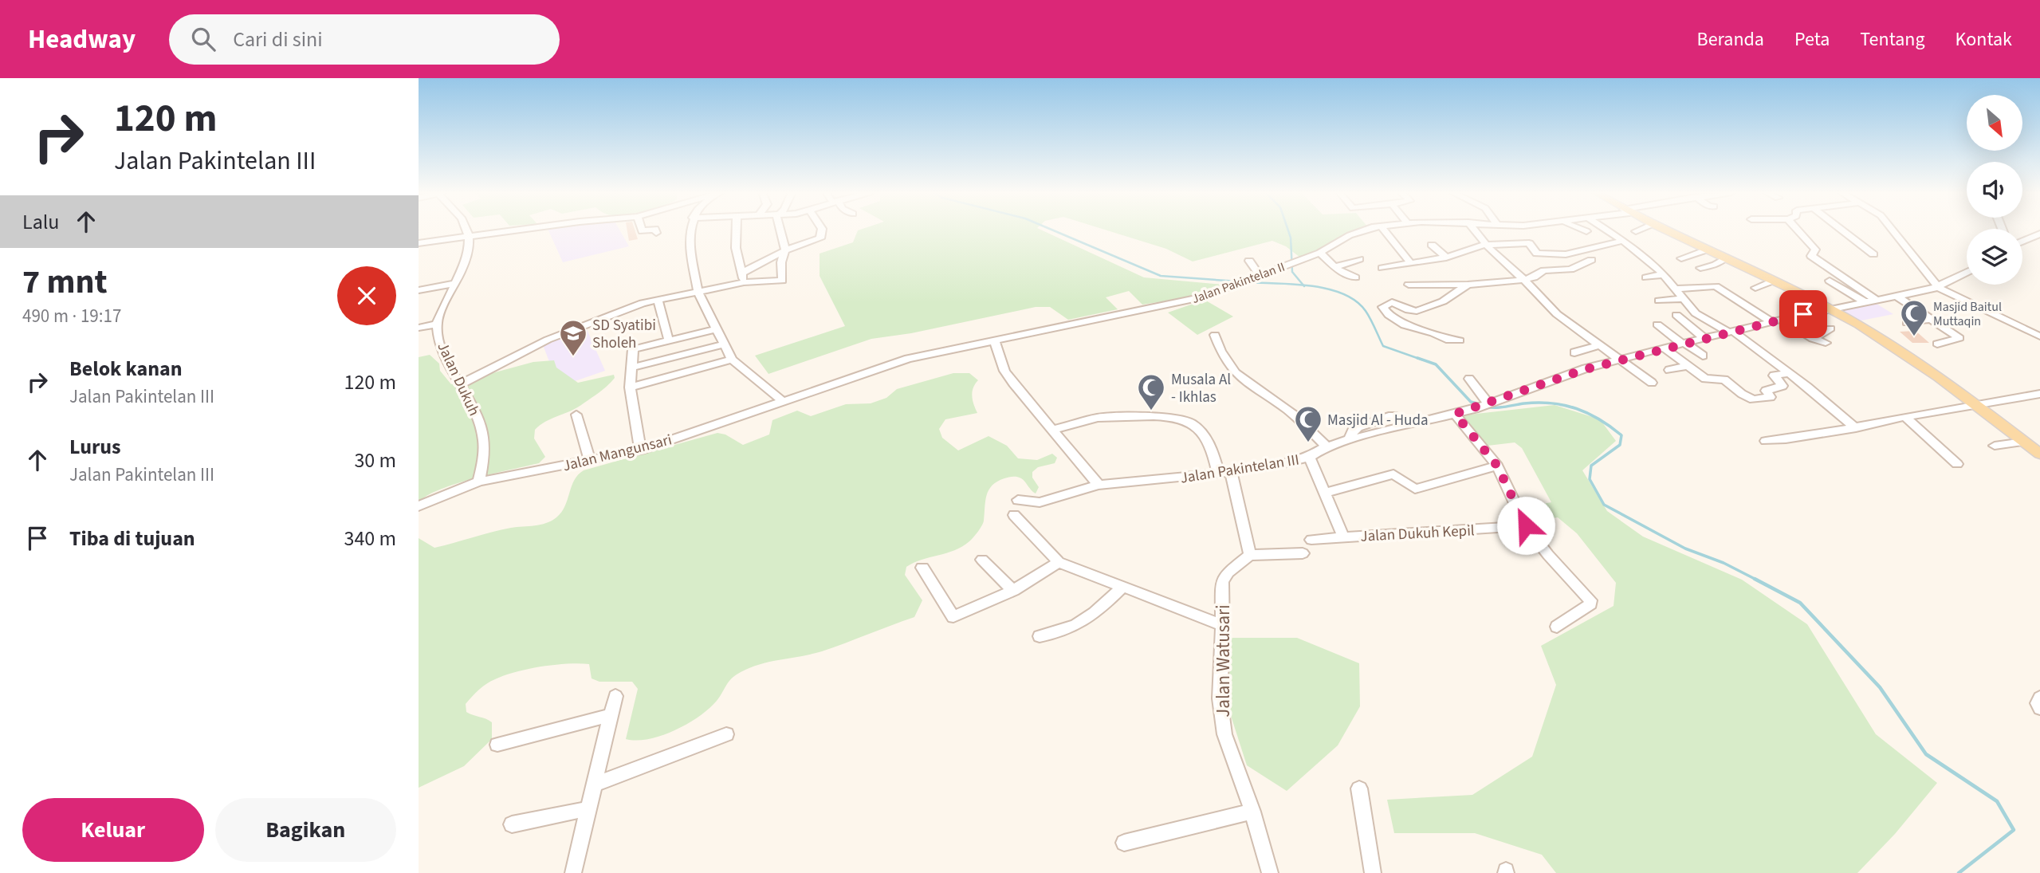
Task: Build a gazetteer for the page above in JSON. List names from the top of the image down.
{
  "streets": {
    "street": [
      "Jalan Pakintelan II",
      "Jalan Dukuh",
      "Jalan Mangunsari",
      "Jalan Pakintelan III",
      "Jalan Dukuh Kepil",
      "Jalan Watusari"
    ]
  },
  "crossings": [
    ["Jalan Pakintelan II", "Jalan Mangunsari"],
    ["Jalan Dukuh", "Jalan Mangunsari"],
    ["Jalan Pakintelan III", "Jalan Dukuh Kepil"]
  ],
  "places": {
    "mosque": ["Masjid Baitul Muttaqin", "Musala Al - Ikhlas", "Masjid Al - Huda"],
    "school or university": ["SD Syatibi Sholeh"]
  },
  "north": "bottom right",
  "page": {
    "header": "Headway",
    "search": "Cari di sini",
    "nav": [
      "Beranda",
      "Peta",
      "Tentang",
      "Kontak"
    ],
    "turn": ["120 m", "Jalan Pakintelan III"],
    "then": "Lalu",
    "heading": ["7 mnt", "490 m · 19:17"],
    "list": [
      {
        "name": "Belok kanan",
        "note": "Jalan Pakintelan III",
        "value": "120 m"
      },
      {
        "name": "Lurus",
        "note": "Jalan Pakintelan III",
        "value": "30 m"
      },
      {
        "name": "Tiba di tujuan",
        "value": "340 m"
      }
    ],
    "buttons": ["Keluar", "Bagikan"]
  }
}
